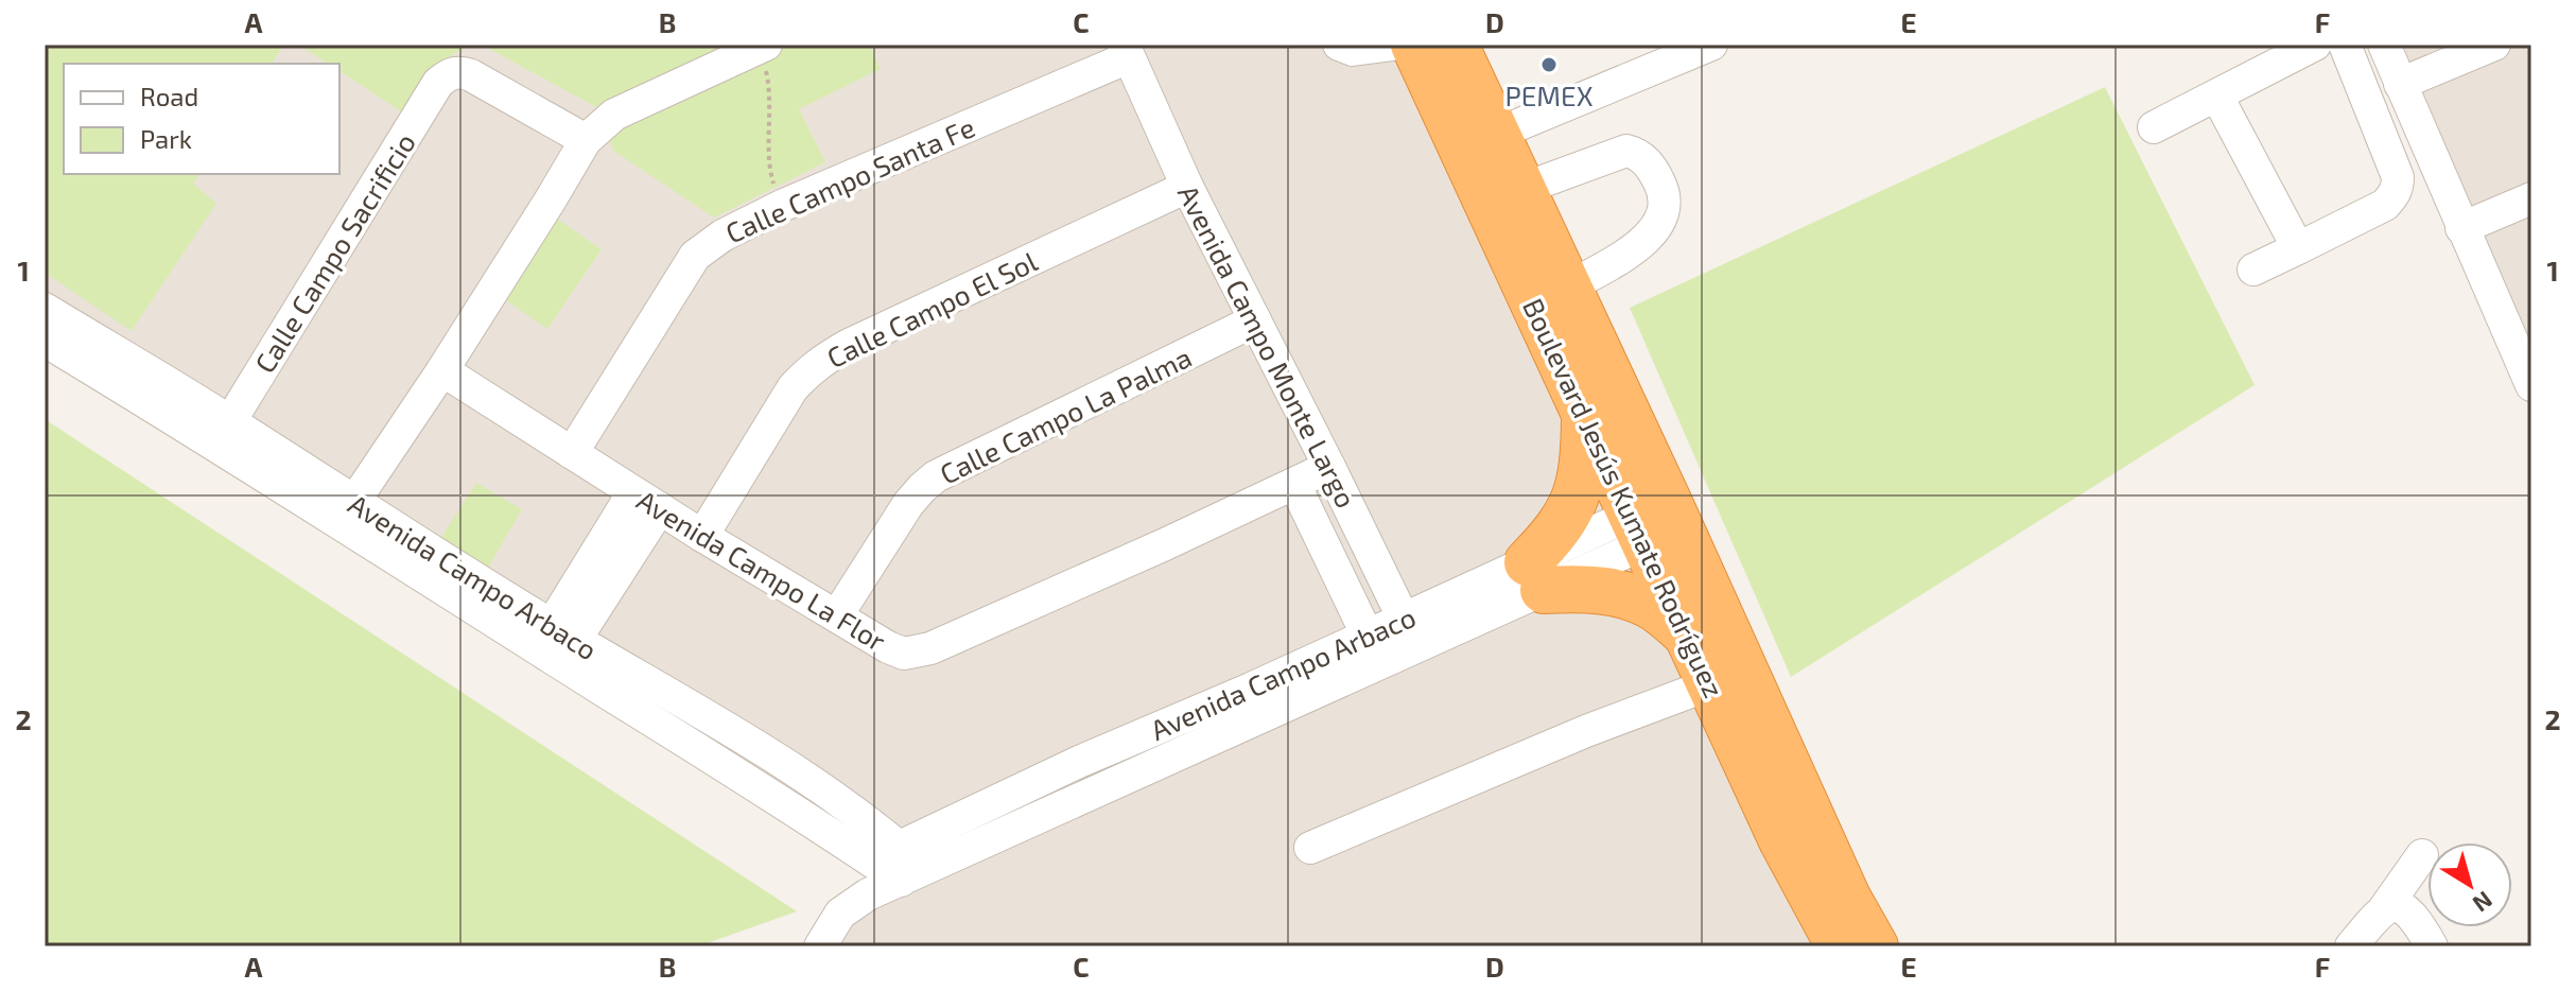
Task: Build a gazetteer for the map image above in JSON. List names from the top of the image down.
{
  "streets": {
    "highway": ["Boulevard Jesús Kumate Rodríguez"],
    "street": [
      "Calle Campo Santa Fe",
      "Calle Campo Sacrificio",
      "Calle Campo El Sol",
      "Avenida Campo Monte Largo",
      "Calle Campo La Palma",
      "Avenida Campo La Flor",
      "Avenida Campo Arbaco"
    ]
  },
  "crossings": [
    ["Calle Campo Santa Fe", "Avenida Campo Monte Largo"],
    ["Calle Campo Santa Fe", "Avenida Campo La Flor"],
    ["Calle Campo Sacrificio", "Avenida Campo Arbaco"],
    ["Calle Campo El Sol", "Avenida Campo Monte Largo"],
    ["Calle Campo El Sol", "Avenida Campo La Flor"],
    ["Avenida Campo Monte Largo", "Calle Campo La Palma"],
    ["Avenida Campo Monte Largo", "Avenida Campo La Flor"],
    ["Avenida Campo Monte Largo", "Avenida Campo Arbaco"],
    ["Calle Campo La Palma", "Avenida Campo La Flor"],
    ["Boulevard Jesús Kumate Rodríguez", "Avenida Campo Arbaco"]
  ],
  "places": ["PEMEX"],
  "legend": ["Road", "Park"],
  "north": "bottom right",
  "grid": {
    "columns": [
      "A",
      "B",
      "C",
      "D",
      "E",
      "F"
    ],
    "rows": ["1", "2"]
  }
}
